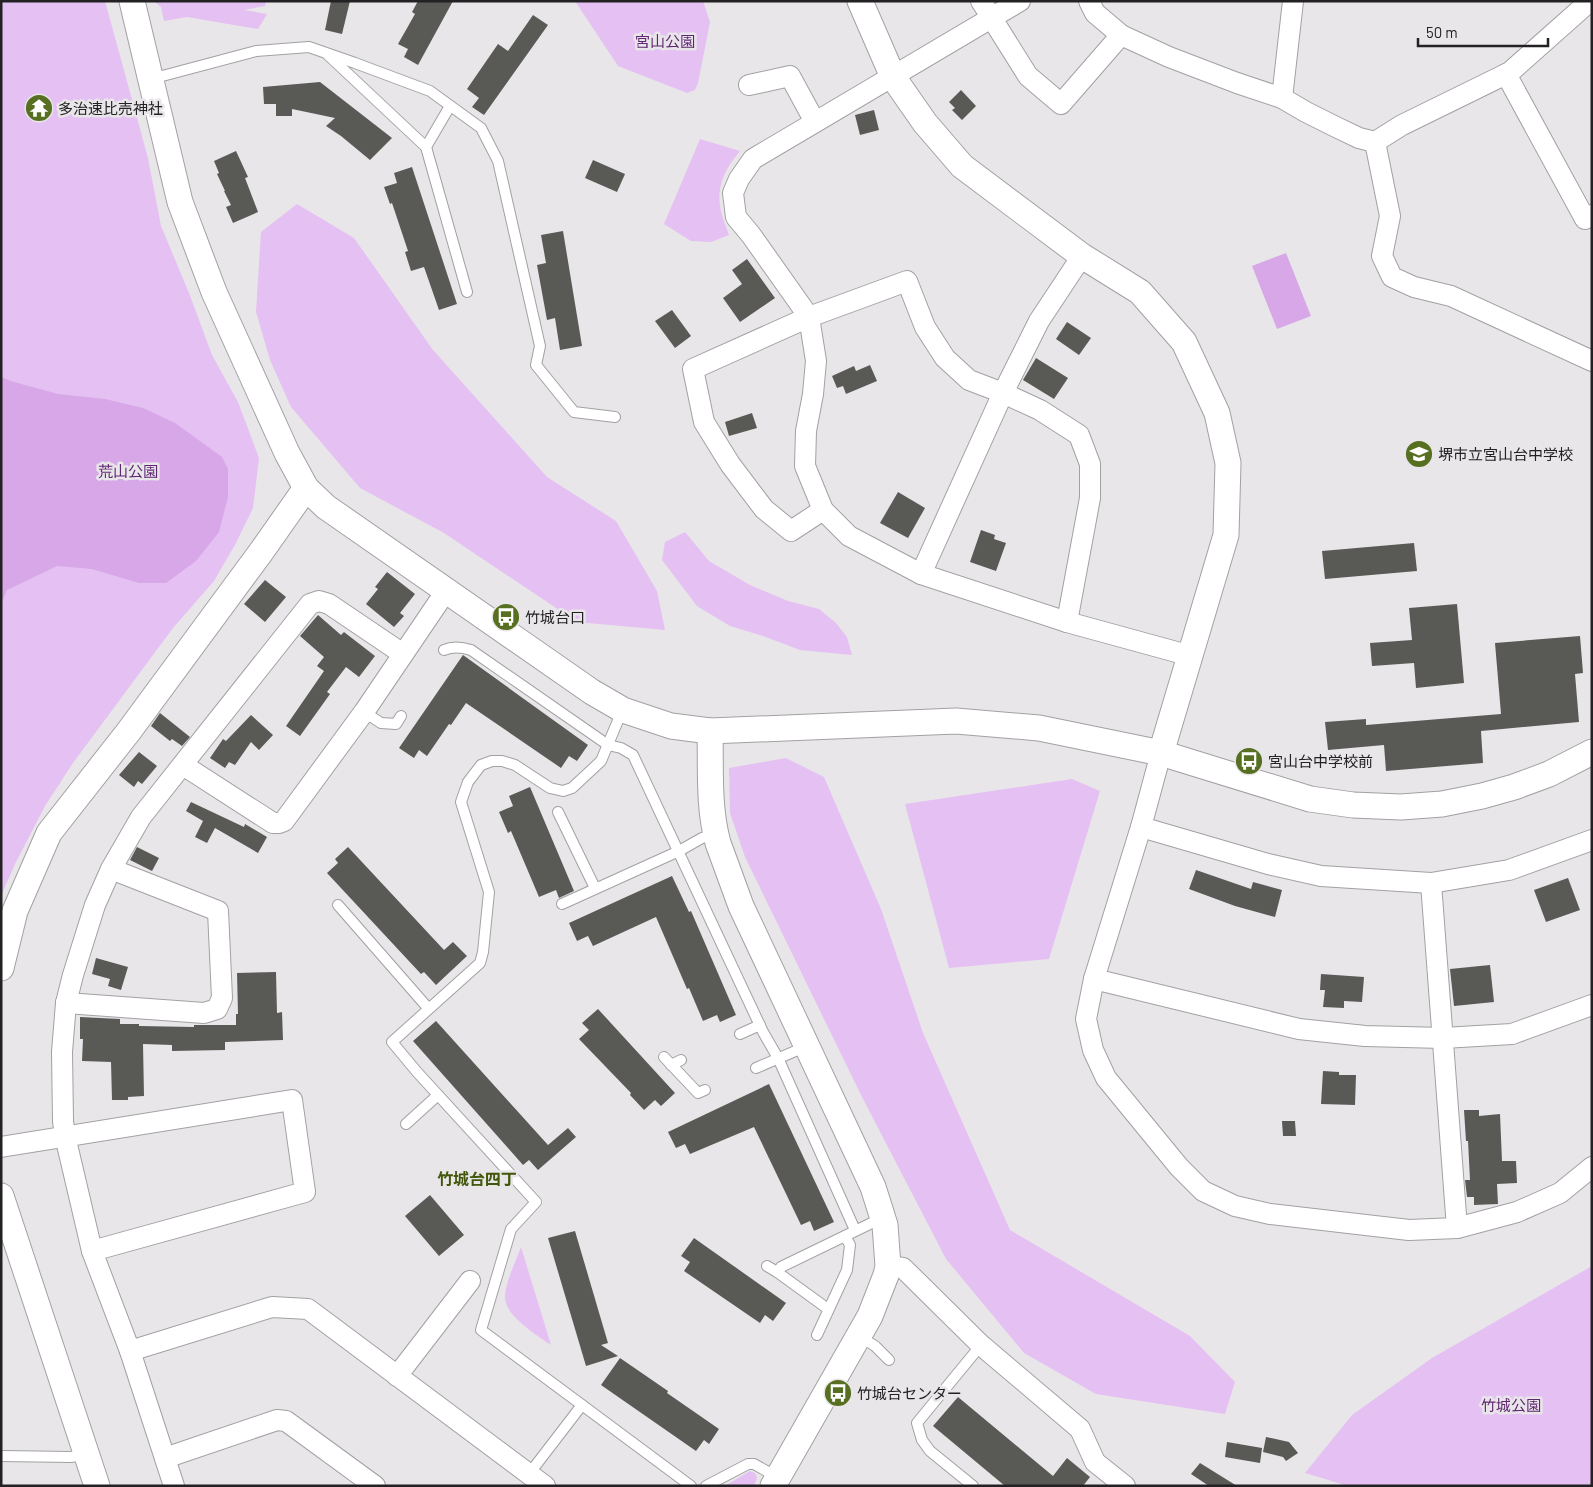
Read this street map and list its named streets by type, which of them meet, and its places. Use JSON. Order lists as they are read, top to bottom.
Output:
{
  "districts": ["竹城台四丁"],
  "parks": ["宮山公園", "荒山公園", "竹城公園"],
  "places": {
    "temple": ["多治速比売神社"],
    "school or university": ["堺市立宮山台中学校"],
    "bus stop": ["竹城台口", "宮山台中学校前", "竹城台センター"]
  },
  "scale_bar": "50 m"
}
